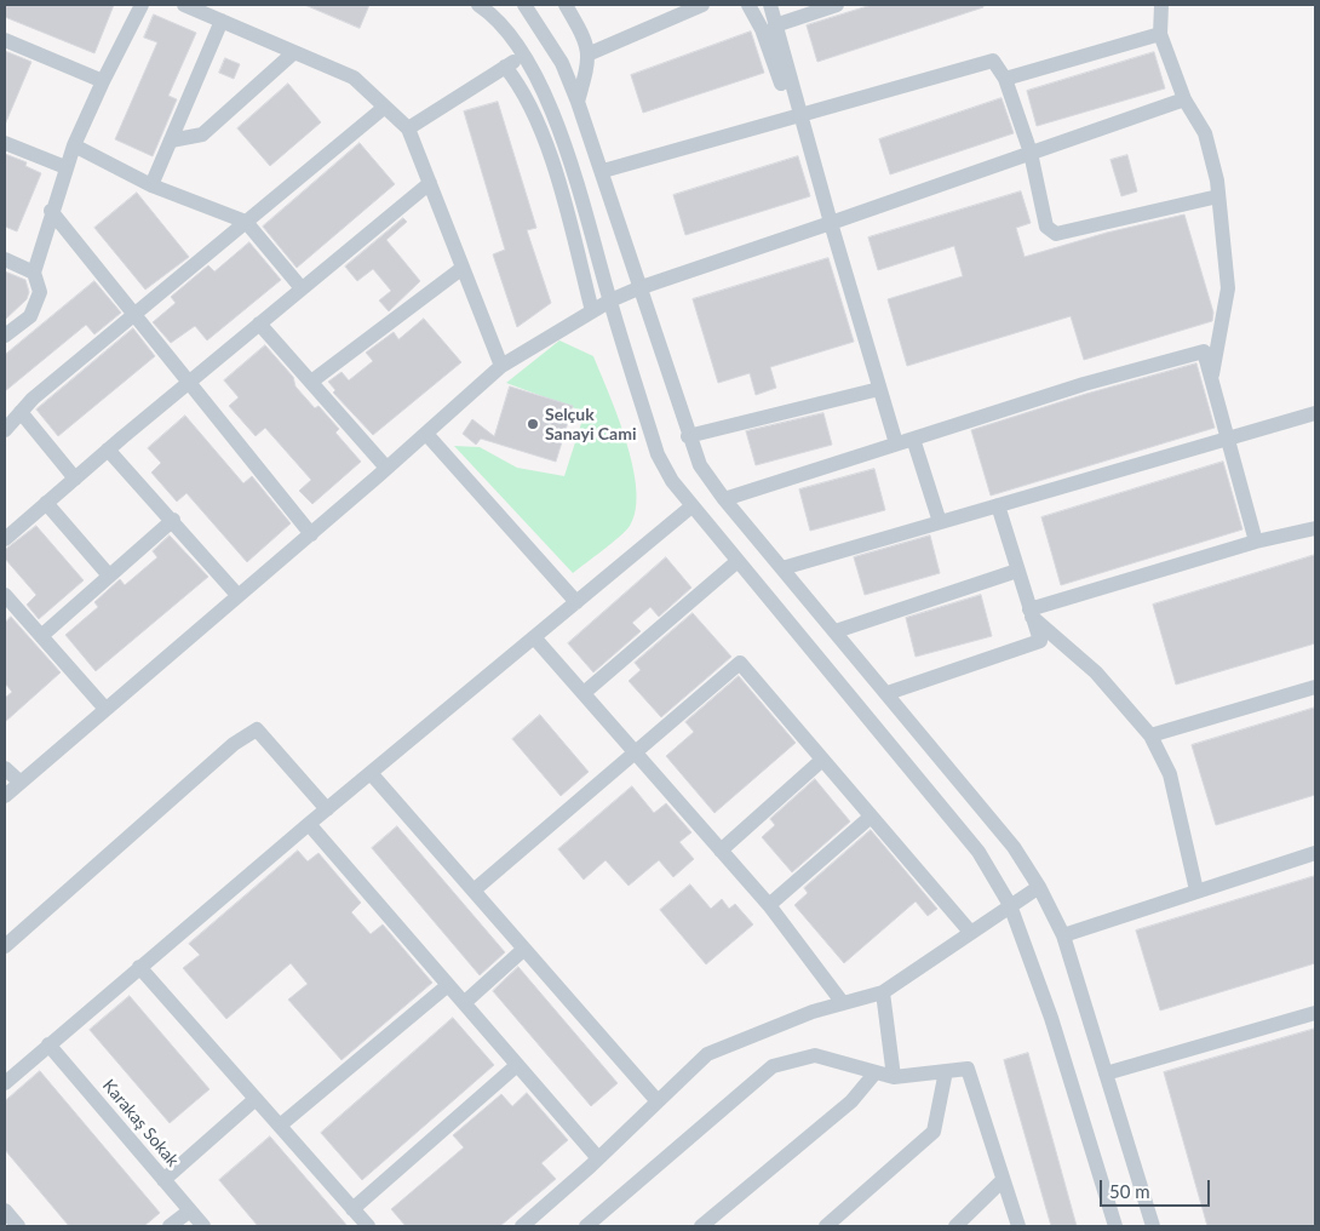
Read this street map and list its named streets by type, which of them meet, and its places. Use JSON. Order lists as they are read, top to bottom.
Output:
{
  "streets": {
    "street": ["Karakaş Sokak"]
  },
  "places": ["Selçuk Sanayi Cami"],
  "scale_bar": "50 m"
}
